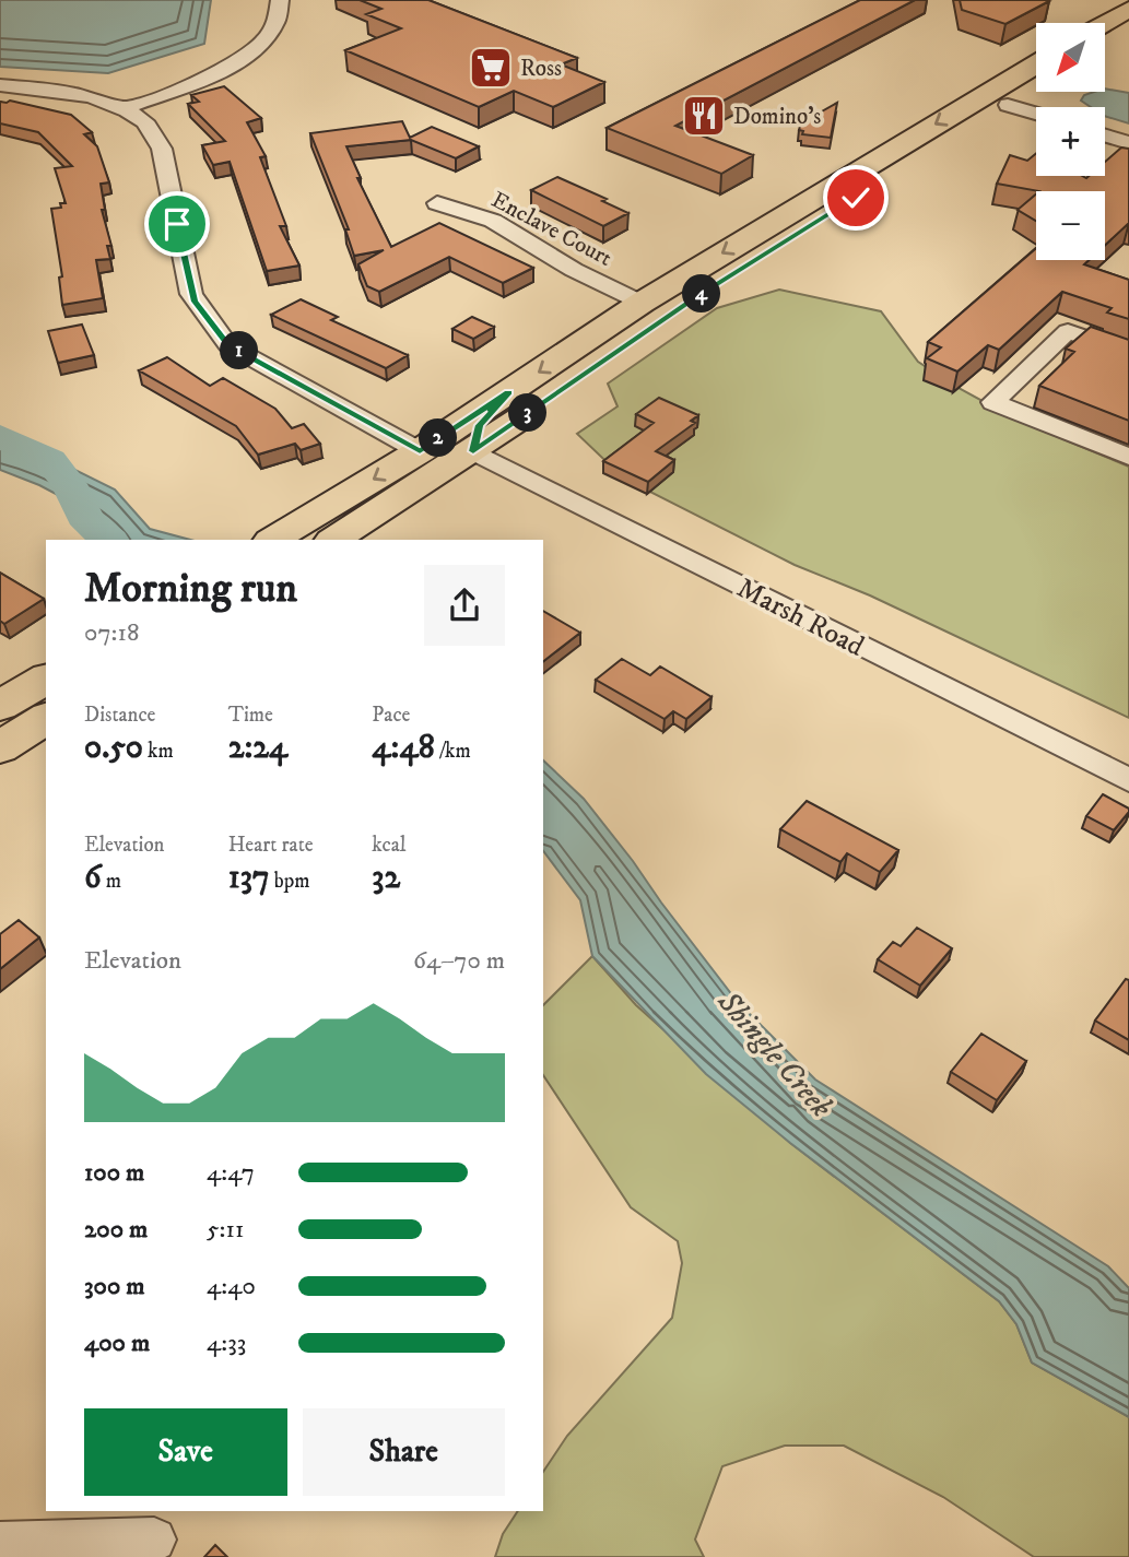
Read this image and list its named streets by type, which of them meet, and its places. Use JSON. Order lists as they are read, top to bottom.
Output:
{
  "streets": {
    "street": ["Enclave Court", "Marsh Road"]
  },
  "water": ["Shingle Creek"],
  "places": {
    "supermarket": ["Ross"],
    "restaurant": ["Domino's"]
  },
  "north": "bottom left",
  "page": {
    "map_buttons": ["+", "−"],
    "pins": [
      "4",
      "1",
      "3",
      "2"
    ],
    "heading": ["Morning run", "07:18"],
    "stats": [
      ["Distance", "0.50 km"],
      ["Time", "2:24"],
      ["Pace", "4:48 /km"],
      ["Elevation", "6 m"],
      ["Heart rate", "137 bpm"],
      ["kcal", "32"]
    ],
    "chart": ["Elevation", "64–70 m"],
    "list": [
      {
        "name": "100 m",
        "note": "4:47"
      },
      {
        "name": "200 m",
        "note": "5:11"
      },
      {
        "name": "300 m",
        "note": "4:40"
      },
      {
        "name": "400 m",
        "note": "4:33"
      }
    ],
    "buttons": ["Save", "Share"]
  }
}
